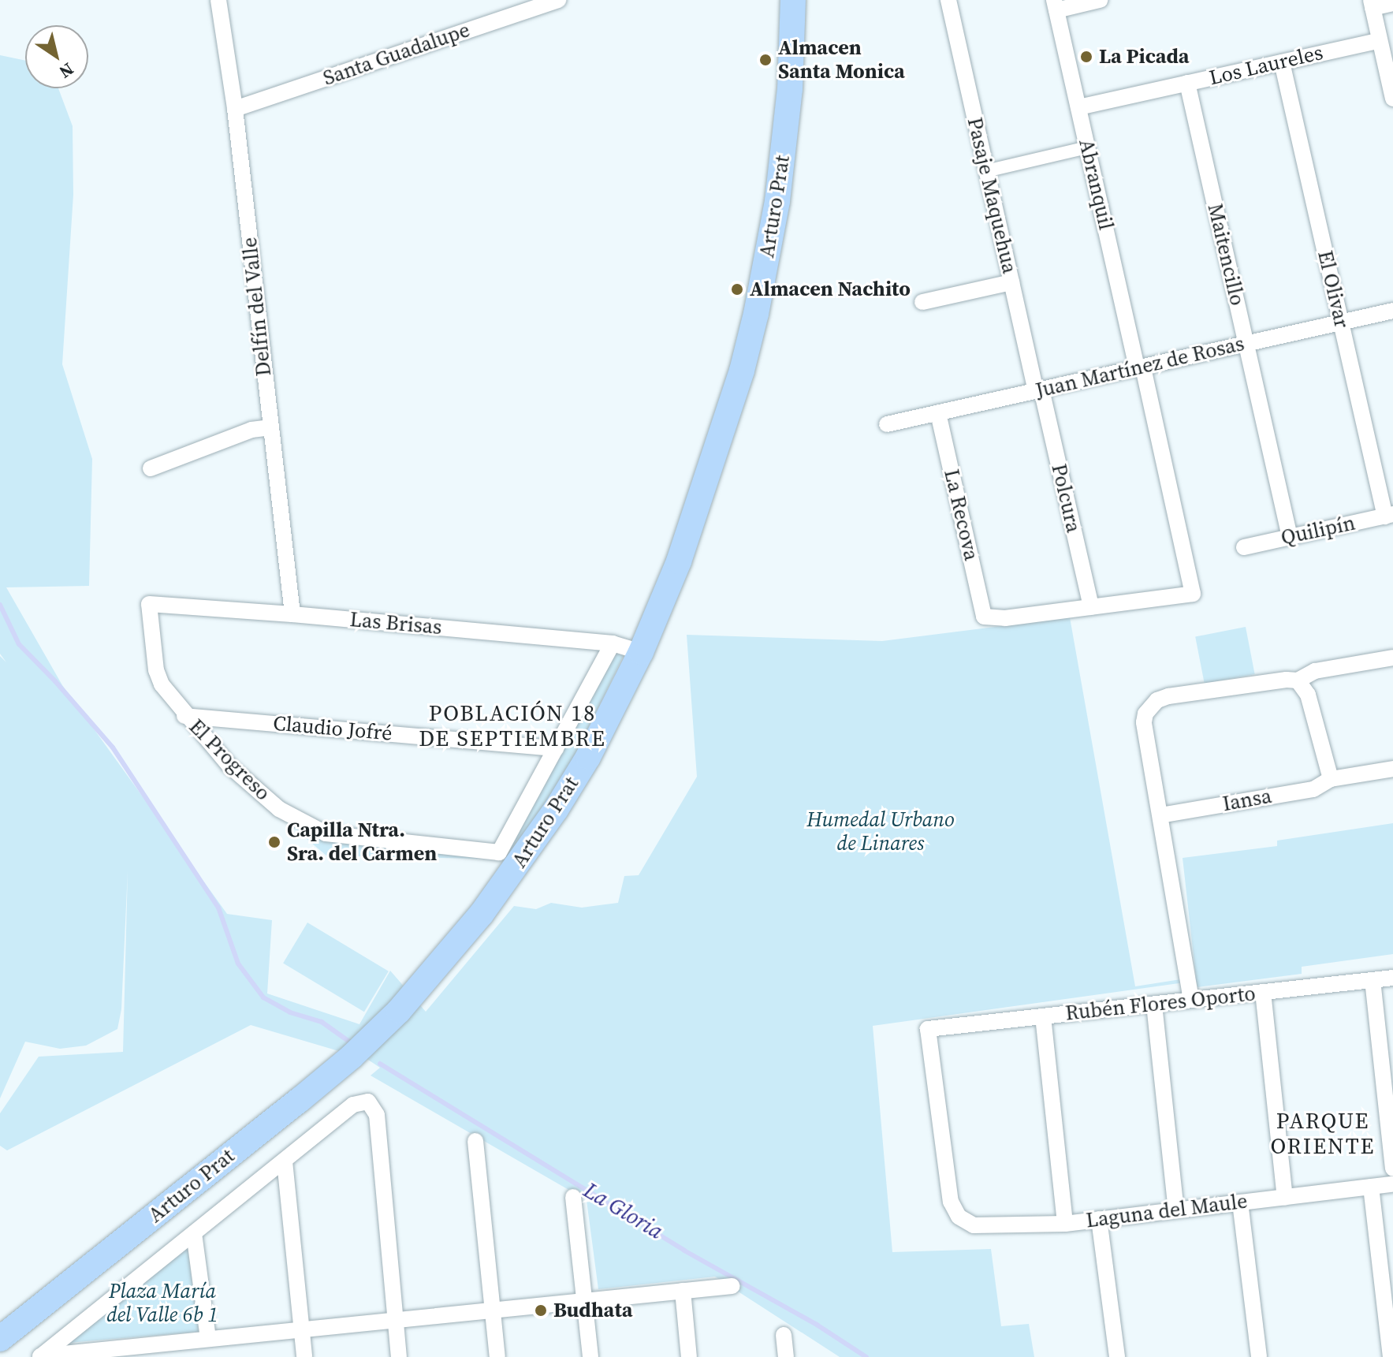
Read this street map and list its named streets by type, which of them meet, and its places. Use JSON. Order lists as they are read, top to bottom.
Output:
{
  "streets": {
    "main road": ["Arturo Prat"],
    "street": [
      "Santa Guadalupe",
      "Los Laureles",
      "Abranquil",
      "Pasaje Maquehua",
      "Maitencillo",
      "El Olivar",
      "Delfín del Valle",
      "Juan Martínez de Rosas",
      "Polcura",
      "La Recova",
      "Quilipín",
      "Las Brisas",
      "Claudio Jofré",
      "El Progreso",
      "Iansa",
      "Rubén Flores Oporto",
      "Laguna del Maule"
    ]
  },
  "crossings": [
    ["Santa Guadalupe", "Delfín del Valle"],
    ["Los Laureles", "Abranquil"],
    ["Los Laureles", "Maitencillo"],
    ["Los Laureles", "El Olivar"],
    ["Abranquil", "Juan Martínez de Rosas"],
    ["Abranquil", "Polcura"],
    ["Abranquil", "La Recova"],
    ["Pasaje Maquehua", "Juan Martínez de Rosas"],
    ["Pasaje Maquehua", "Polcura"],
    ["Arturo Prat", "Las Brisas"],
    ["Arturo Prat", "Claudio Jofré"],
    ["Arturo Prat", "El Progreso"],
    ["Maitencillo", "Juan Martínez de Rosas"],
    ["Maitencillo", "Quilipín"],
    ["El Olivar", "Juan Martínez de Rosas"],
    ["El Olivar", "Quilipín"],
    ["Delfín del Valle", "Las Brisas"],
    ["Juan Martínez de Rosas", "Polcura"],
    ["Juan Martínez de Rosas", "La Recova"],
    ["Polcura", "La Recova"],
    ["Las Brisas", "El Progreso"],
    ["Claudio Jofré", "El Progreso"],
    ["Rubén Flores Oporto", "Laguna del Maule"]
  ],
  "districts": ["POBLACIÓN 18 DE SEPTIEMBRE", "PARQUE ORIENTE"],
  "water": ["La Gloria"],
  "parks": ["Humedal Urbano de Linares", "Plaza María del Valle 6b 1"],
  "places": [
    "La Picada",
    "Almacen Santa Monica",
    "Almacen Nachito",
    "Capilla Ntra. Sra. del Carmen",
    "Budhata"
  ],
  "north": "bottom right"
}
